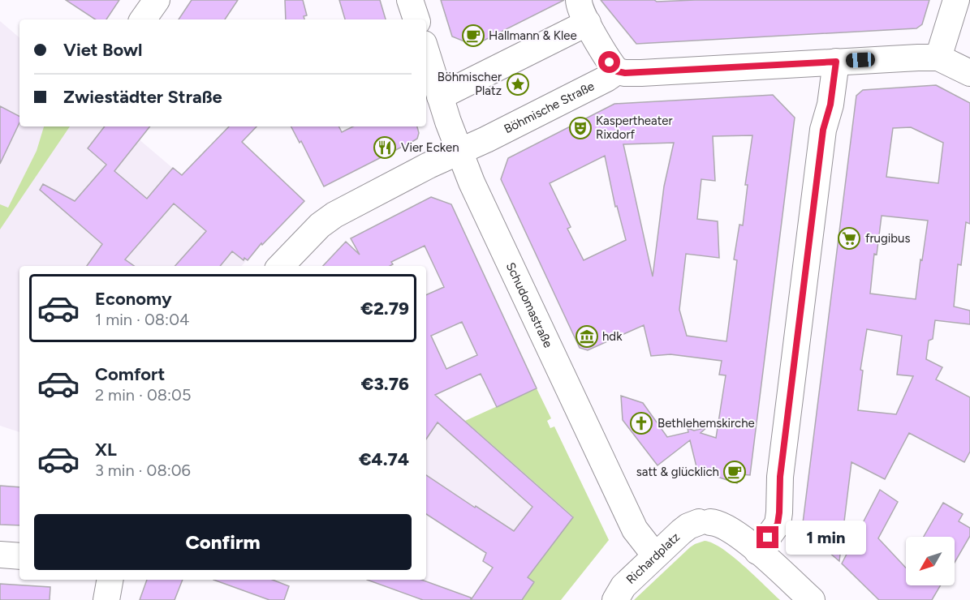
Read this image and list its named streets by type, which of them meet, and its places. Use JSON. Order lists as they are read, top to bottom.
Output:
{
  "streets": {
    "street": ["Böhmische Straße", "Schudomastraße", "Richardplatz"]
  },
  "crossings": [
    ["Böhmische Straße", "Schudomastraße"],
    ["Schudomastraße", "Richardplatz"]
  ],
  "places": {
    "cafe": ["Hallmann & Klee", "satt & glücklich"],
    "place": ["Böhmischer Platz"],
    "theatre": ["Kaspertheater Rixdorf"],
    "restaurant": ["Vier Ecken"],
    "supermarket": ["frugibus"],
    "museum": ["hdk"],
    "church": ["Bethlehemskirche"]
  },
  "north": "bottom left",
  "page": {
    "banner": ["Viet Bowl", "Zwiestädter Straße"],
    "list": [
      {
        "name": "Economy",
        "note": "1 min · 08:04",
        "value": "€2.79"
      },
      {
        "name": "Comfort",
        "note": "2 min · 08:05",
        "value": "€3.76"
      },
      {
        "name": "XL",
        "note": "3 min · 08:06",
        "value": "€4.74"
      }
    ],
    "buttons": "Confirm",
    "bubble": "1 min"
  }
}
